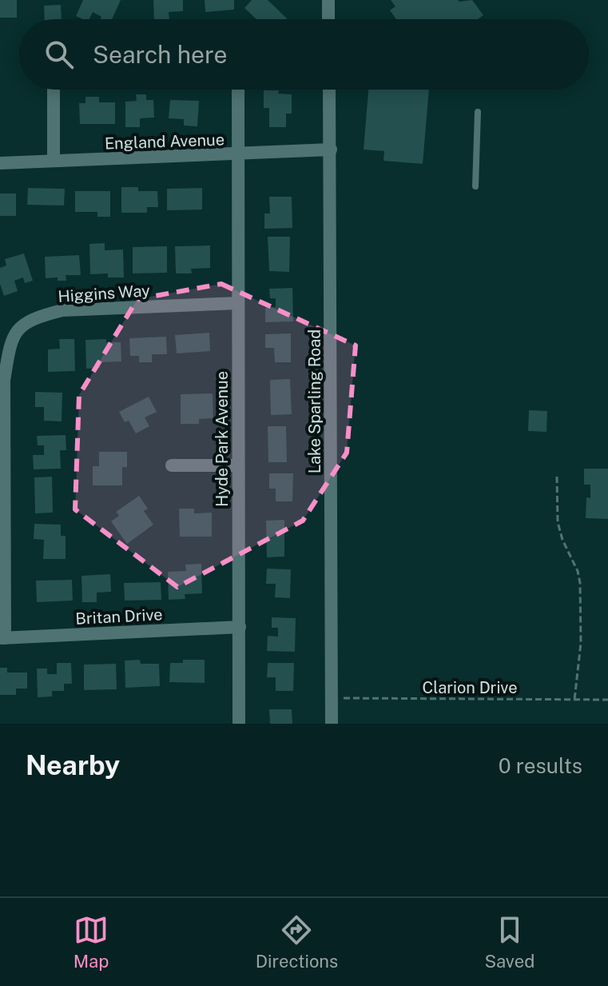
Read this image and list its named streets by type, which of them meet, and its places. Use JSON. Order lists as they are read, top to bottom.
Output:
{
  "streets": {
    "street": [
      "England Avenue",
      "Higgins Way",
      "Lake Sparling Road",
      "Hyde Park Avenue",
      "Britan Drive"
    ],
    "path": ["Clarion Drive"]
  },
  "crossings": [
    ["England Avenue", "Lake Sparling Road"],
    ["England Avenue", "Hyde Park Avenue"],
    ["Higgins Way", "Hyde Park Avenue"],
    ["Higgins Way", "Britan Drive"],
    ["Lake Sparling Road", "Clarion Drive"],
    ["Hyde Park Avenue", "Britan Drive"]
  ],
  "page": {
    "search": "Search here",
    "heading": ["Nearby", "0 results"],
    "nav": ["Map", "Directions", "Saved"]
  }
}
